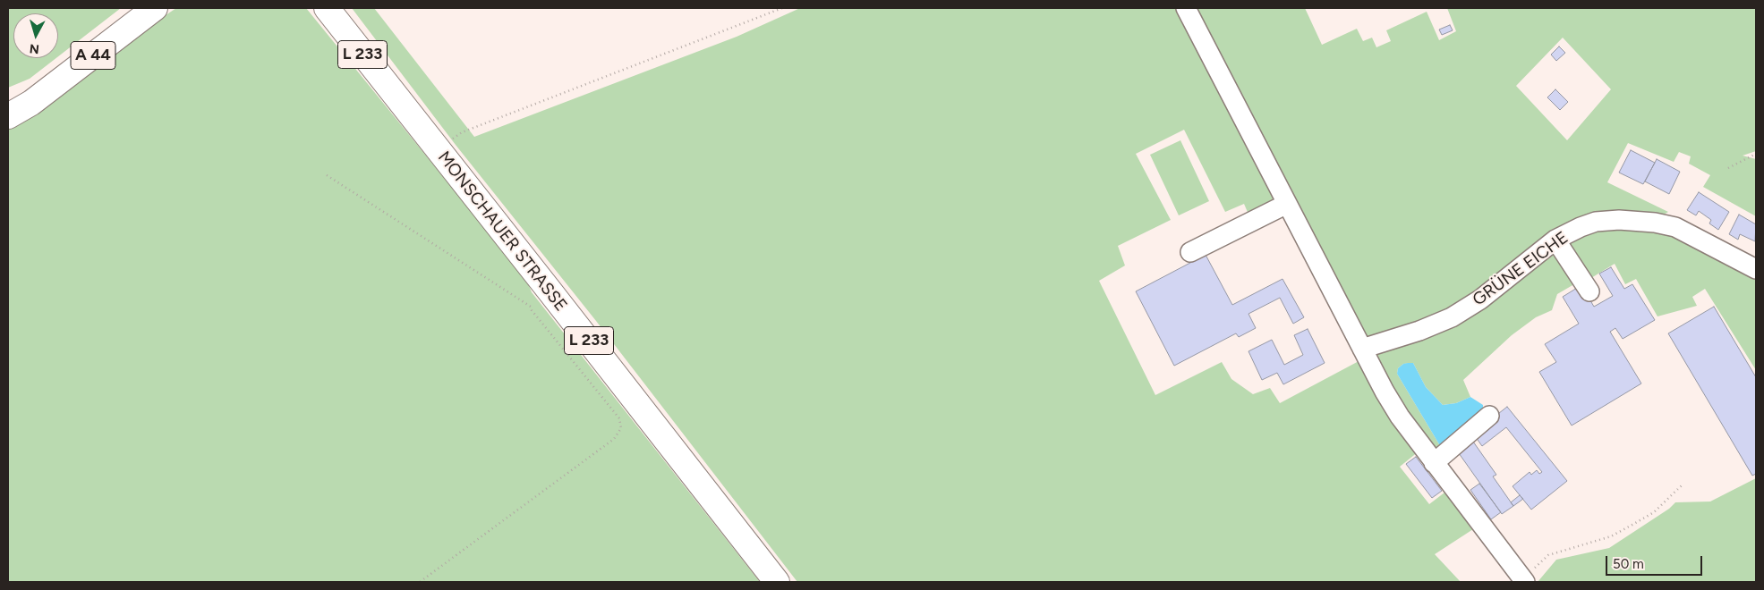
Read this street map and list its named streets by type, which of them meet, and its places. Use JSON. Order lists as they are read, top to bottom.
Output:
{
  "streets": {
    "main road": ["L 233", "A 44", "MONSCHAUER STRASSE"],
    "street": ["GRÜNE EICHE"]
  },
  "scale_bar": "50 m",
  "north": "bottom"
}
